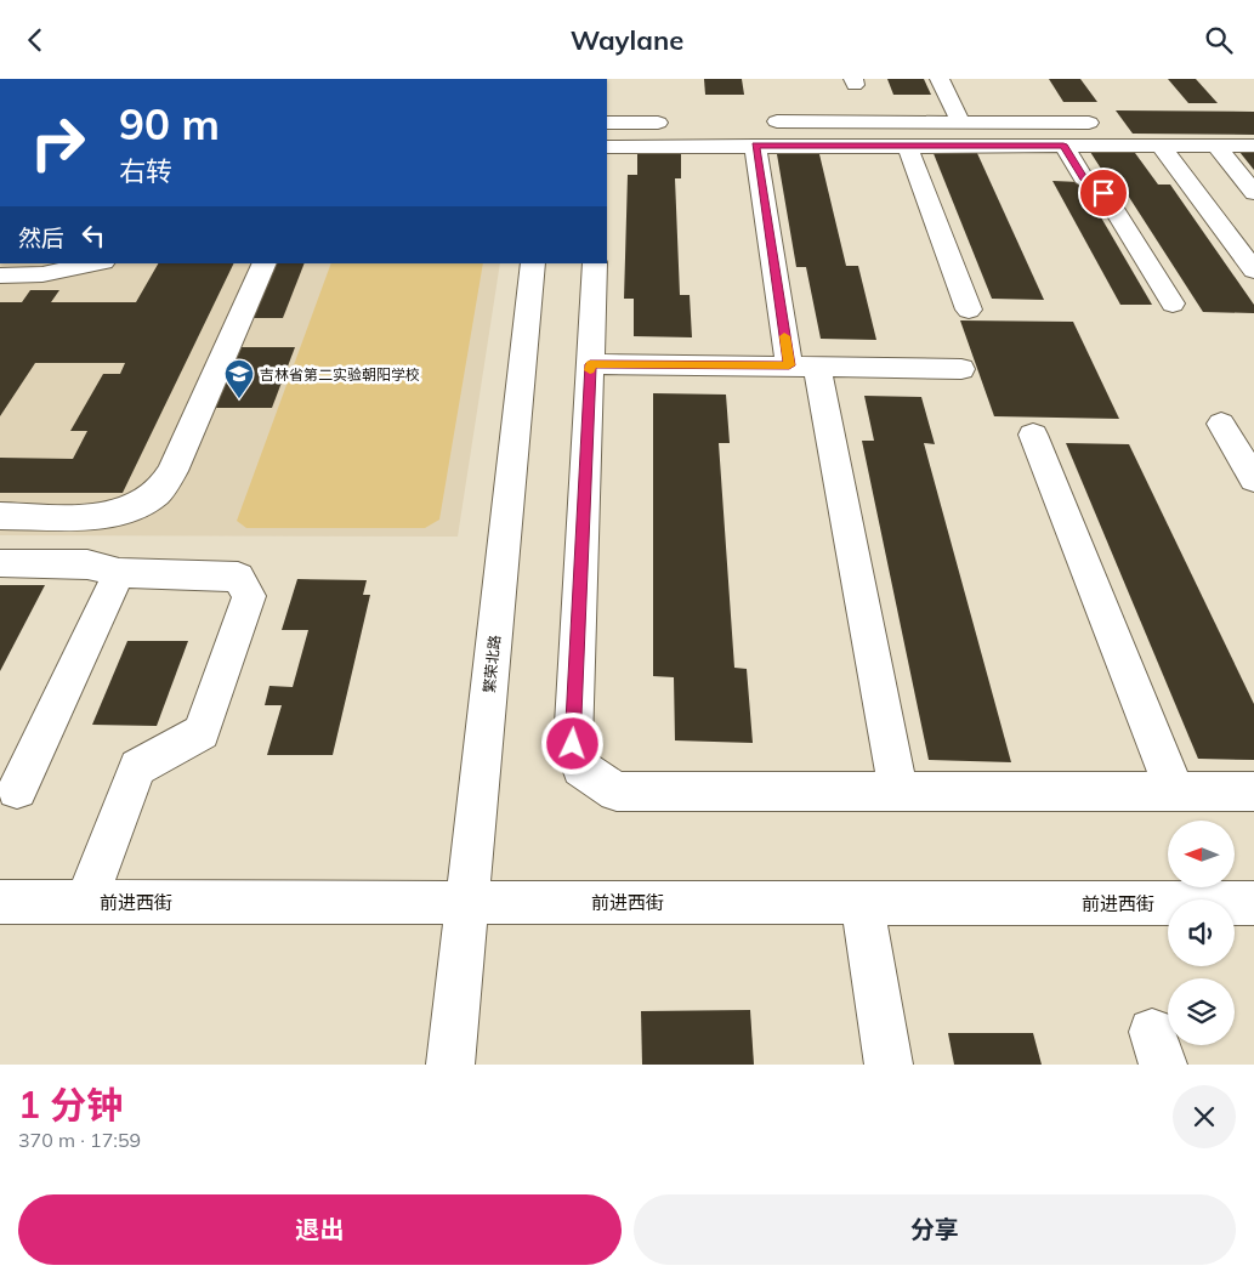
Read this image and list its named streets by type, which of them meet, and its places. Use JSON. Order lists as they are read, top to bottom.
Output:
{
  "streets": {
    "street": ["繁荣北路", "前进西街"]
  },
  "crossings": [
    ["繁荣北路", "前进西街"]
  ],
  "places": {
    "school or university": ["吉林省第二实验朝阳学校"]
  },
  "north": "left",
  "page": {
    "header": "Waylane",
    "turn": ["90 m", "右转"],
    "then": "然后",
    "heading": ["1 分钟", "370 m · 17:59"],
    "buttons": ["退出", "分享"]
  }
}
